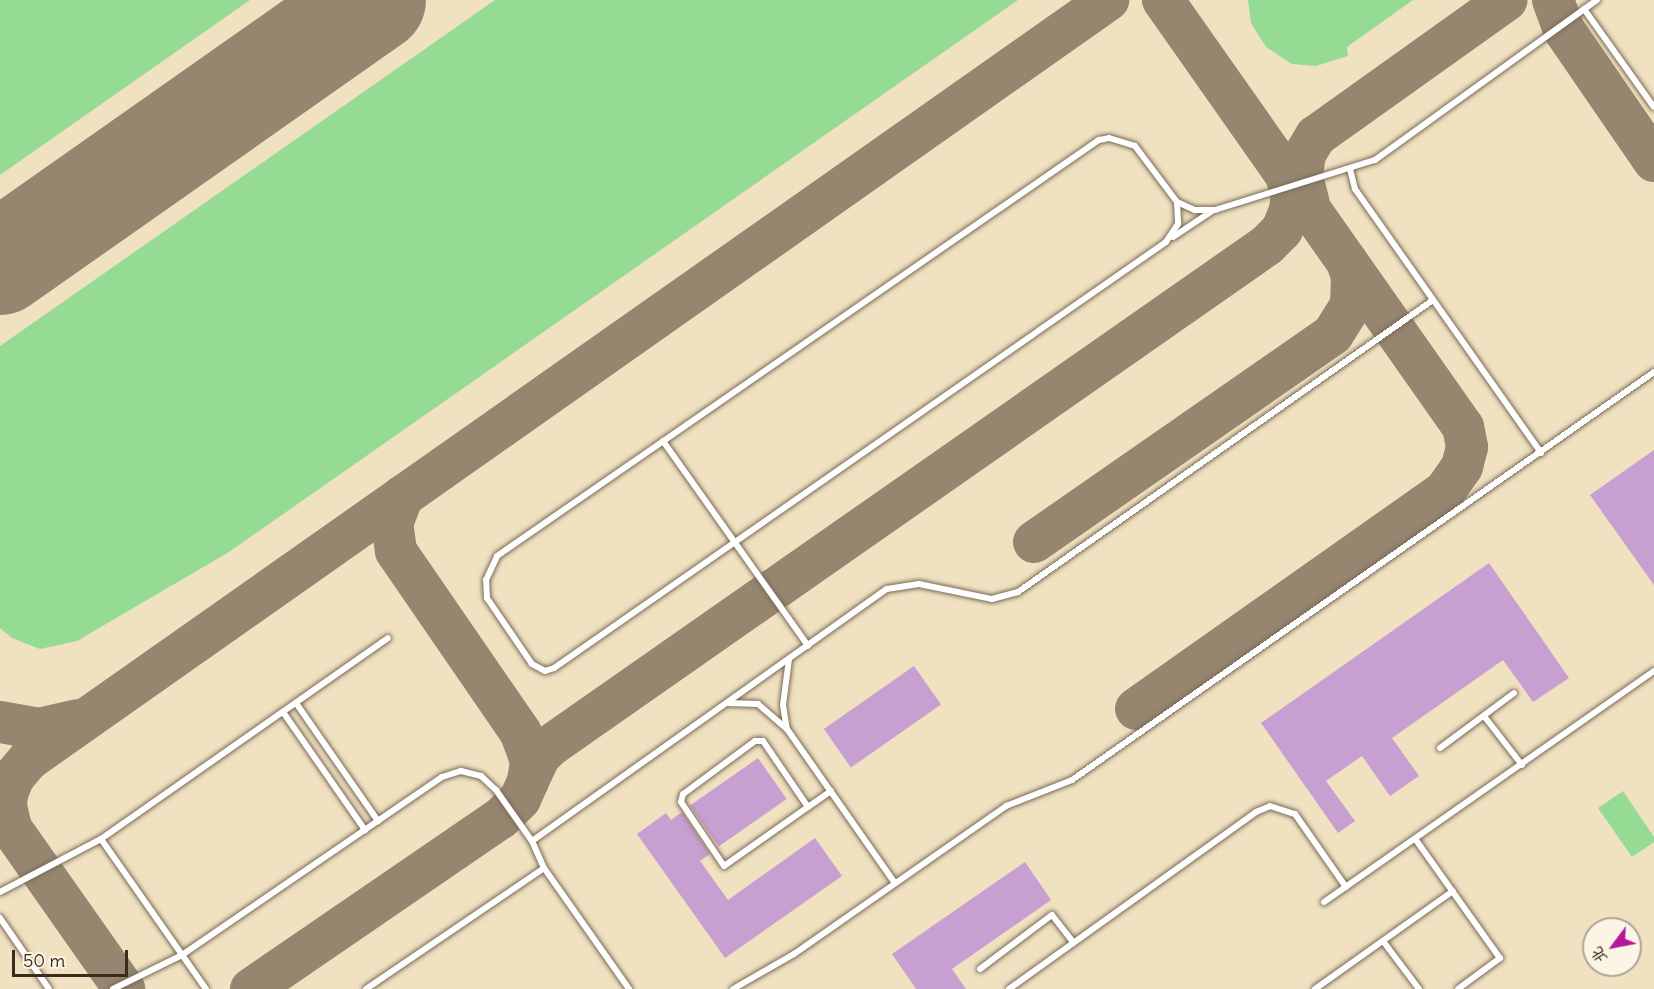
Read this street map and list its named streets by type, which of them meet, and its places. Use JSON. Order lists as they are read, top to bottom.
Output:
{
  "scale_bar": "50 m",
  "north": "bottom left"
}
